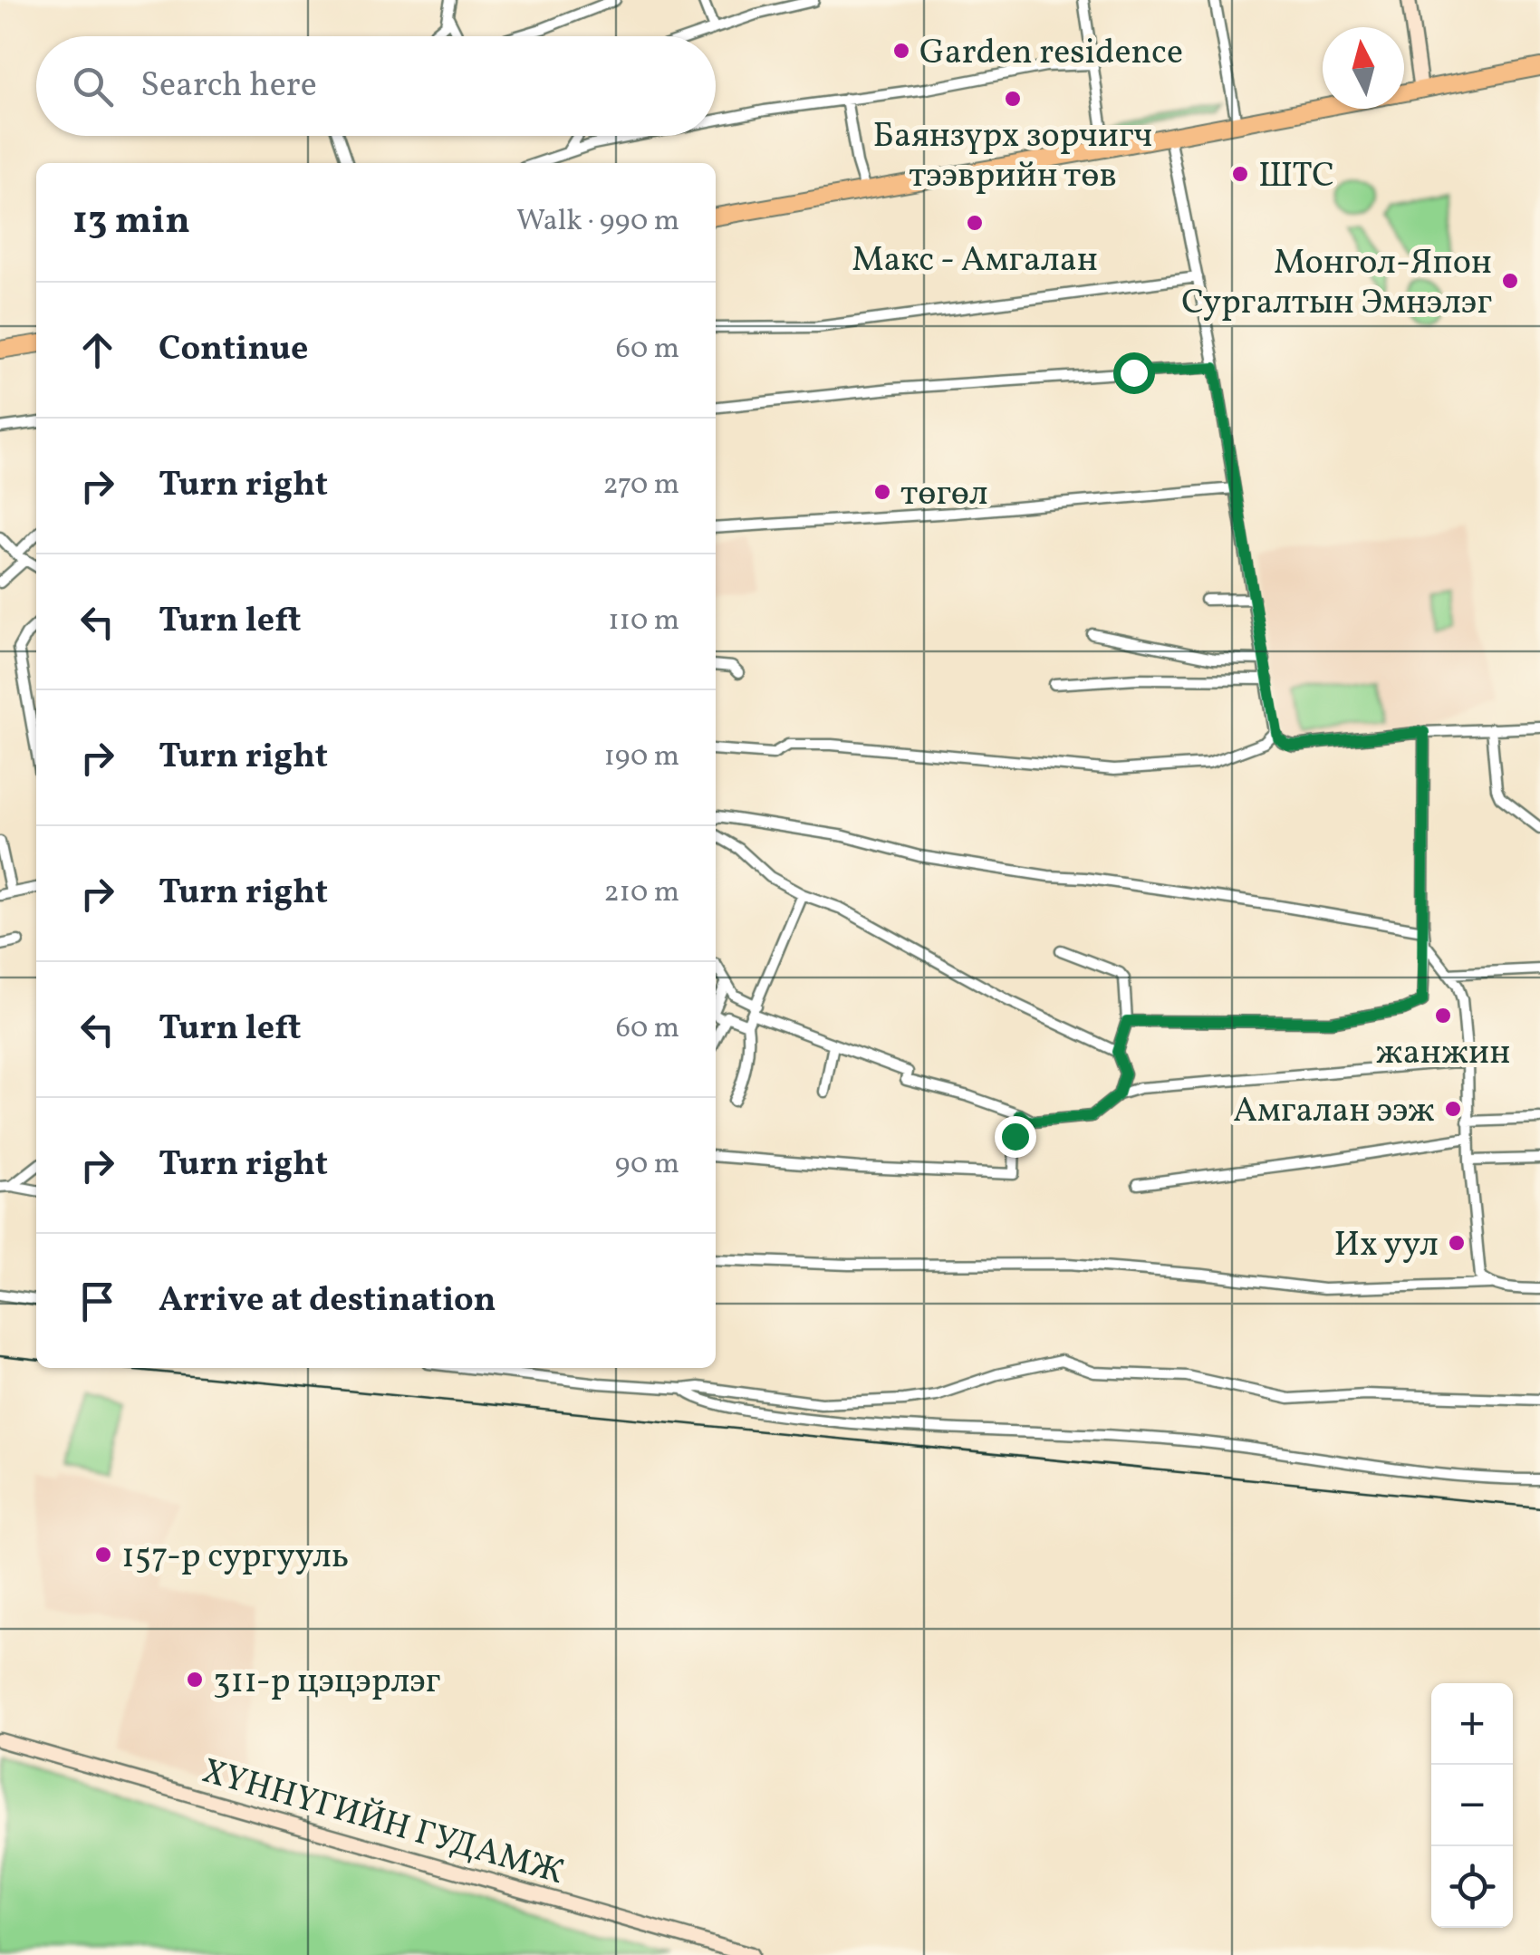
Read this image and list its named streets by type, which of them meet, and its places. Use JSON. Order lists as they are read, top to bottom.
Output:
{
  "streets": {
    "main road": ["ХҮННҮГИЙН ГУДАМЖ"]
  },
  "places": [
    "Garden residence",
    "Баянзүрх зорчигч тээврийн төв",
    "ШТС",
    "Макс - Амгалан",
    "Монгол-Япон Сургалтын Эмнэлэг",
    "төгөл",
    "жанжин",
    "Амгалан ээж",
    "Их уул",
    "157-р сургууль",
    "311-р цэцэрлэг"
  ],
  "north": "top",
  "page": {
    "search": "Search here",
    "heading": ["13 min", "Walk · 990 m"],
    "list": [
      ["Continue", "60 m"],
      ["Turn right", "270 m"],
      ["Turn left", "110 m"],
      ["Turn right", "190 m"],
      ["Turn right", "210 m"],
      ["Turn left", "60 m"],
      ["Turn right", "90 m"],
      "Arrive at destination"
    ],
    "map_buttons": ["+", "−"]
  }
}
